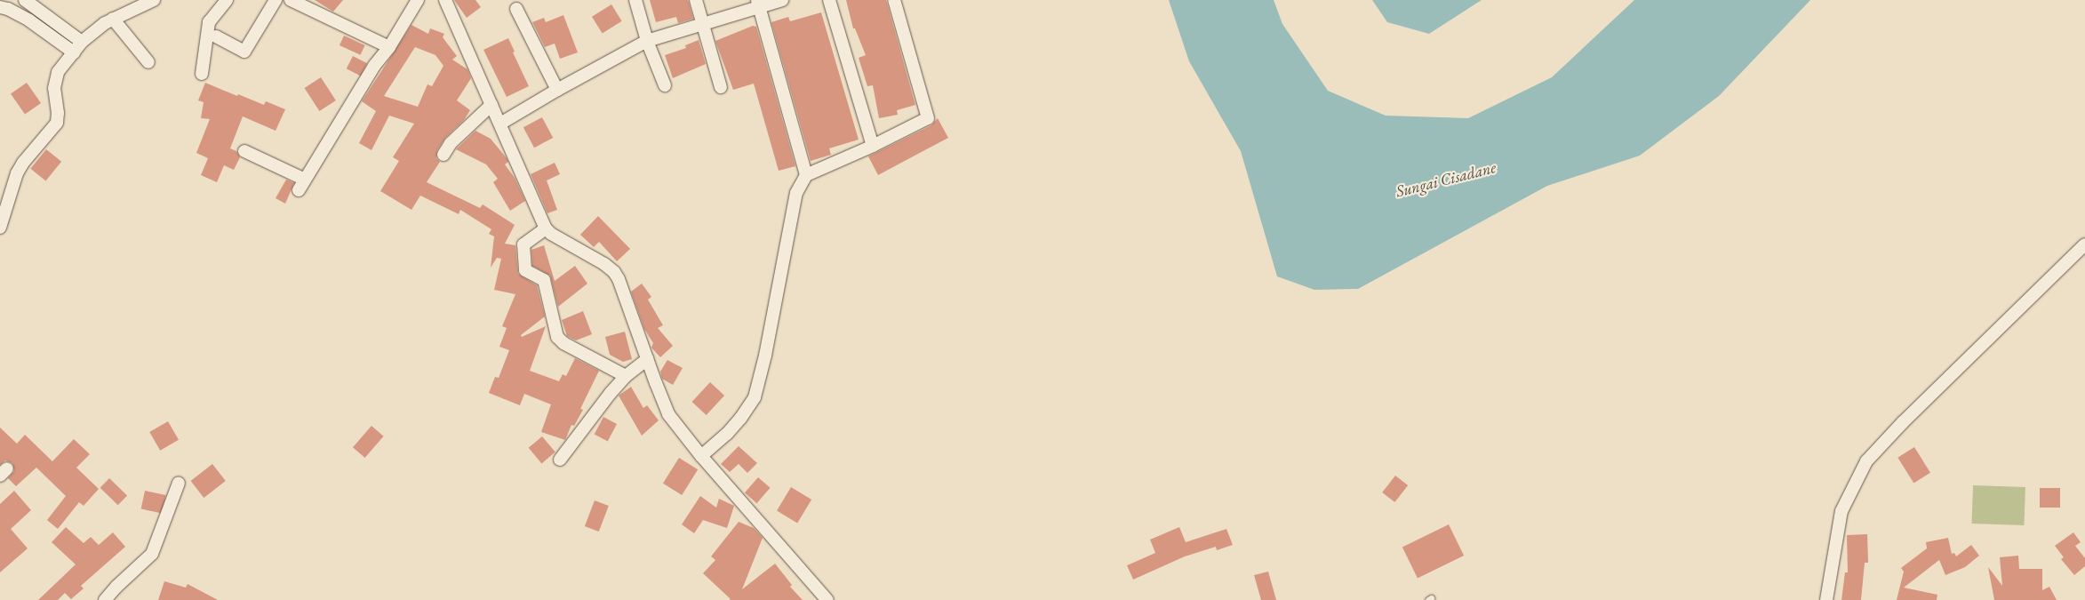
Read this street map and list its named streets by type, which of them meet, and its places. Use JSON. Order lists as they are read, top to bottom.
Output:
{
  "water": ["Sungai Cisadane"]
}
